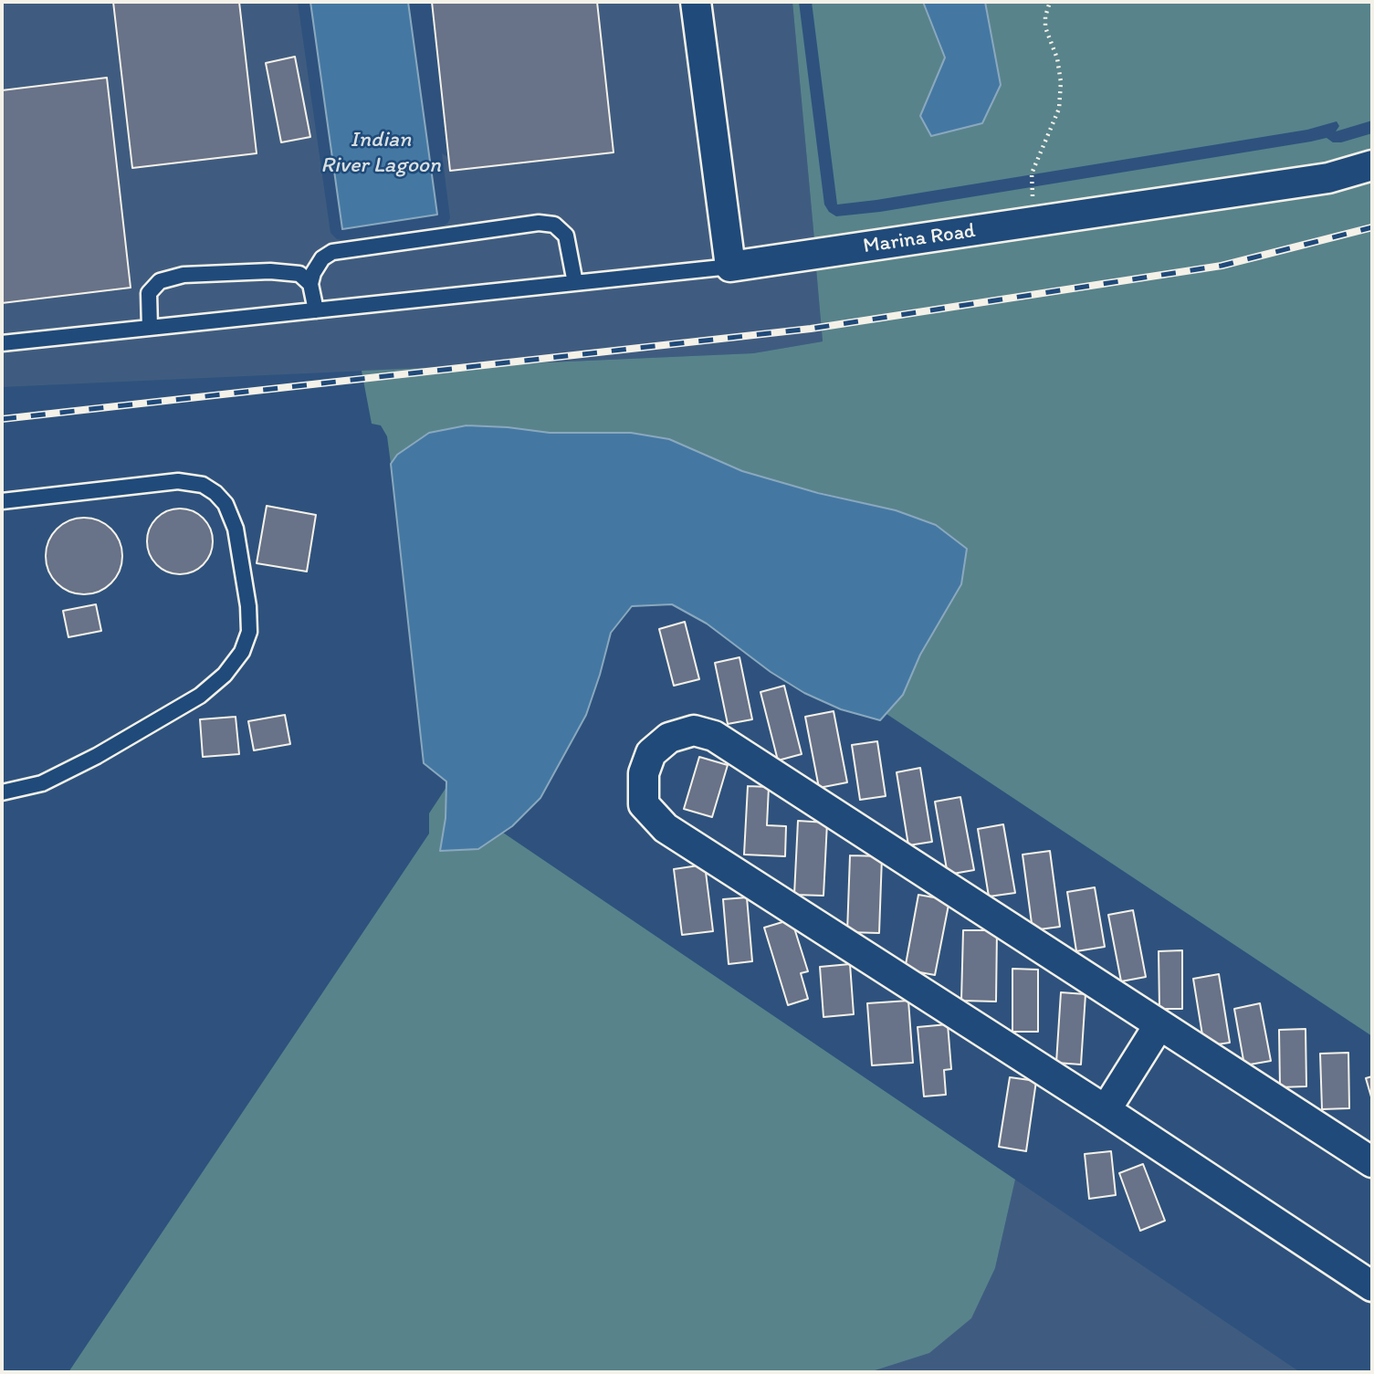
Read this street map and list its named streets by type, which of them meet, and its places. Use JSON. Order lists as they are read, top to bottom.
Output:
{
  "streets": {
    "street": ["Marina Road"]
  },
  "water": ["Indian River Lagoon"]
}
